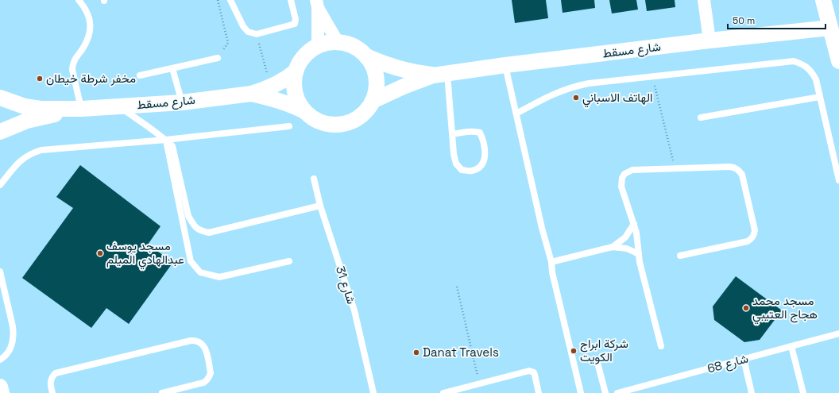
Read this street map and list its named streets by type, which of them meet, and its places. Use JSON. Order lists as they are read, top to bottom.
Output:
{
  "streets": {
    "street": ["شارع مسقط"],
    "lane": ["شارع 31", "شارع 68"]
  },
  "places": [
    "مخفر شرطة خيطان",
    "الهاتف الاسباني",
    "مسجد يوسف عبدالهادي الميلم",
    "مسجد محمد هجاج العتيبي",
    "شركة ابراج الكويت",
    "Danat Travels"
  ],
  "scale_bar": "50 m"
}
